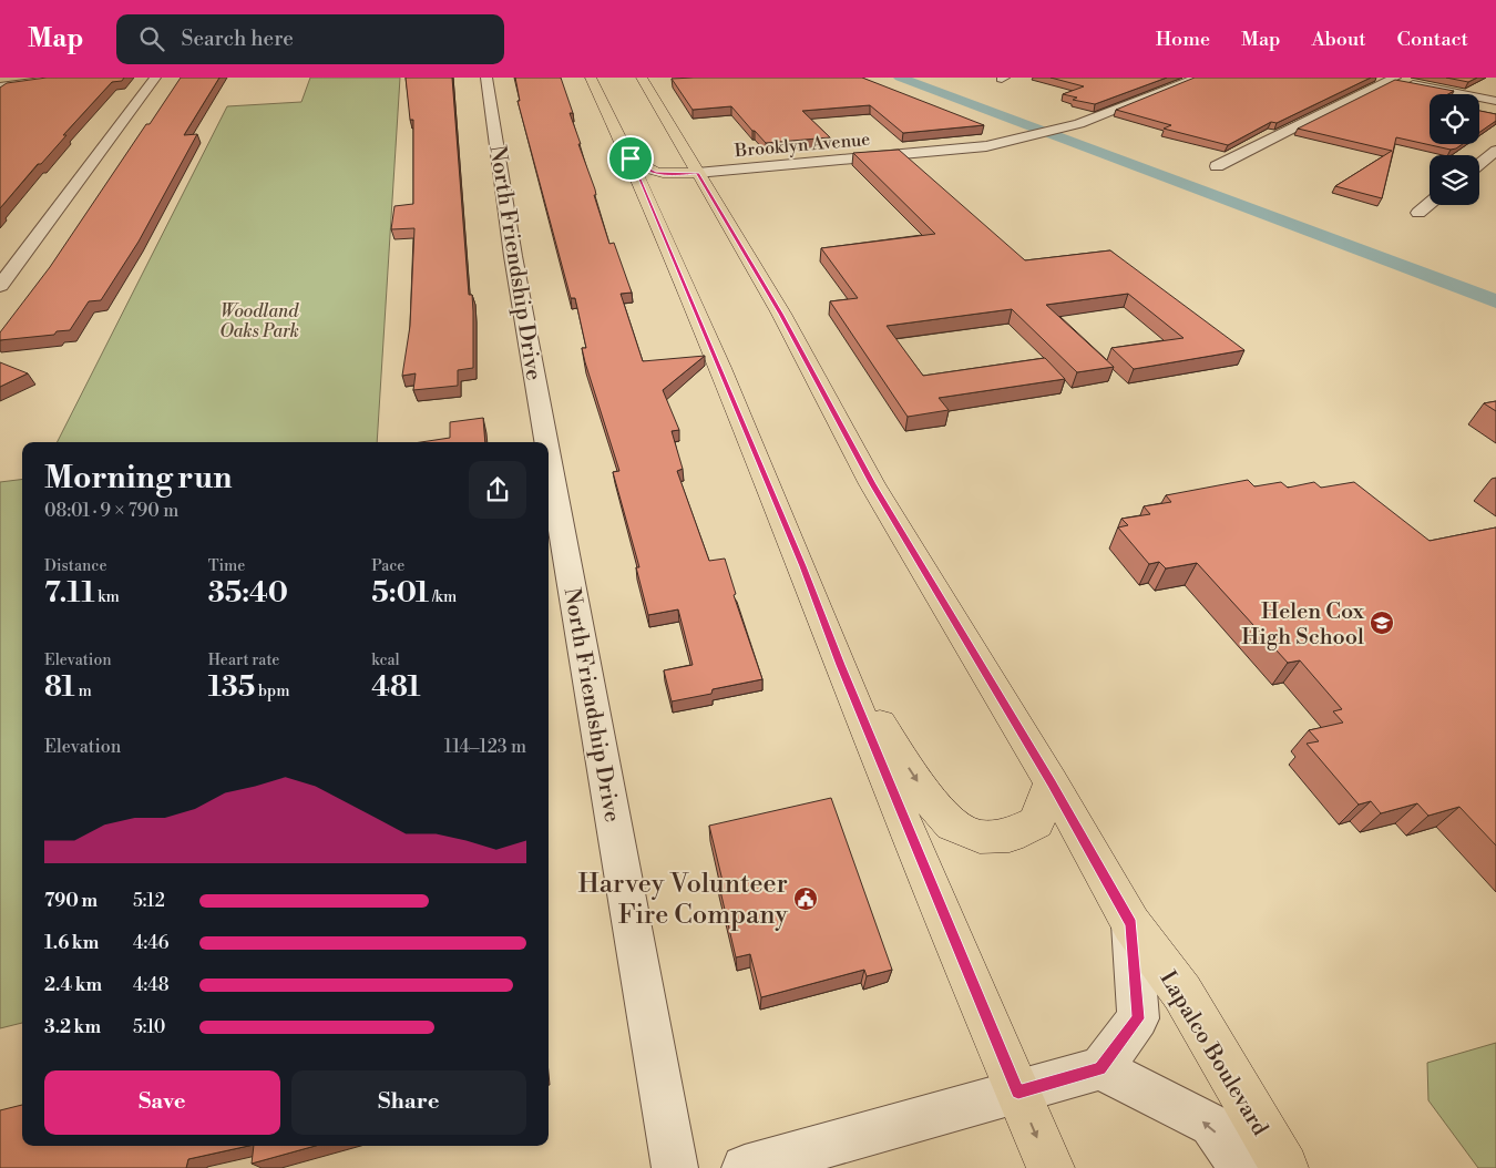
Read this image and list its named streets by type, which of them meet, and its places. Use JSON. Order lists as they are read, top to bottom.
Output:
{
  "streets": {
    "main road": ["Lapalco Boulevard"],
    "street": ["Brooklyn Avenue", "North Friendship Drive"]
  },
  "crossings": [
    ["Brooklyn Avenue", "Lapalco Boulevard"]
  ],
  "parks": ["Woodland Oaks Park"],
  "places": {
    "school or university": ["Helen Cox High School"],
    "public building": ["Harvey Volunteer Fire Company"]
  },
  "page": {
    "header": "Map",
    "search": "Search here",
    "nav": [
      "Home",
      "Map",
      "About",
      "Contact"
    ],
    "heading": ["Morning run", "08:01 · 9 × 790 m"],
    "stats": [
      ["Distance", "7.11 km"],
      ["Time", "35:40"],
      ["Pace", "5:01 /km"],
      ["Elevation", "81 m"],
      ["Heart rate", "135 bpm"],
      ["kcal", "481"]
    ],
    "chart": ["Elevation", "114–123 m"],
    "list": [
      {
        "name": "790 m",
        "note": "5:12"
      },
      {
        "name": "1.6 km",
        "note": "4:46"
      },
      {
        "name": "2.4 km",
        "note": "4:48"
      },
      {
        "name": "3.2 km",
        "note": "5:10"
      }
    ],
    "buttons": ["Save", "Share"]
  }
}
